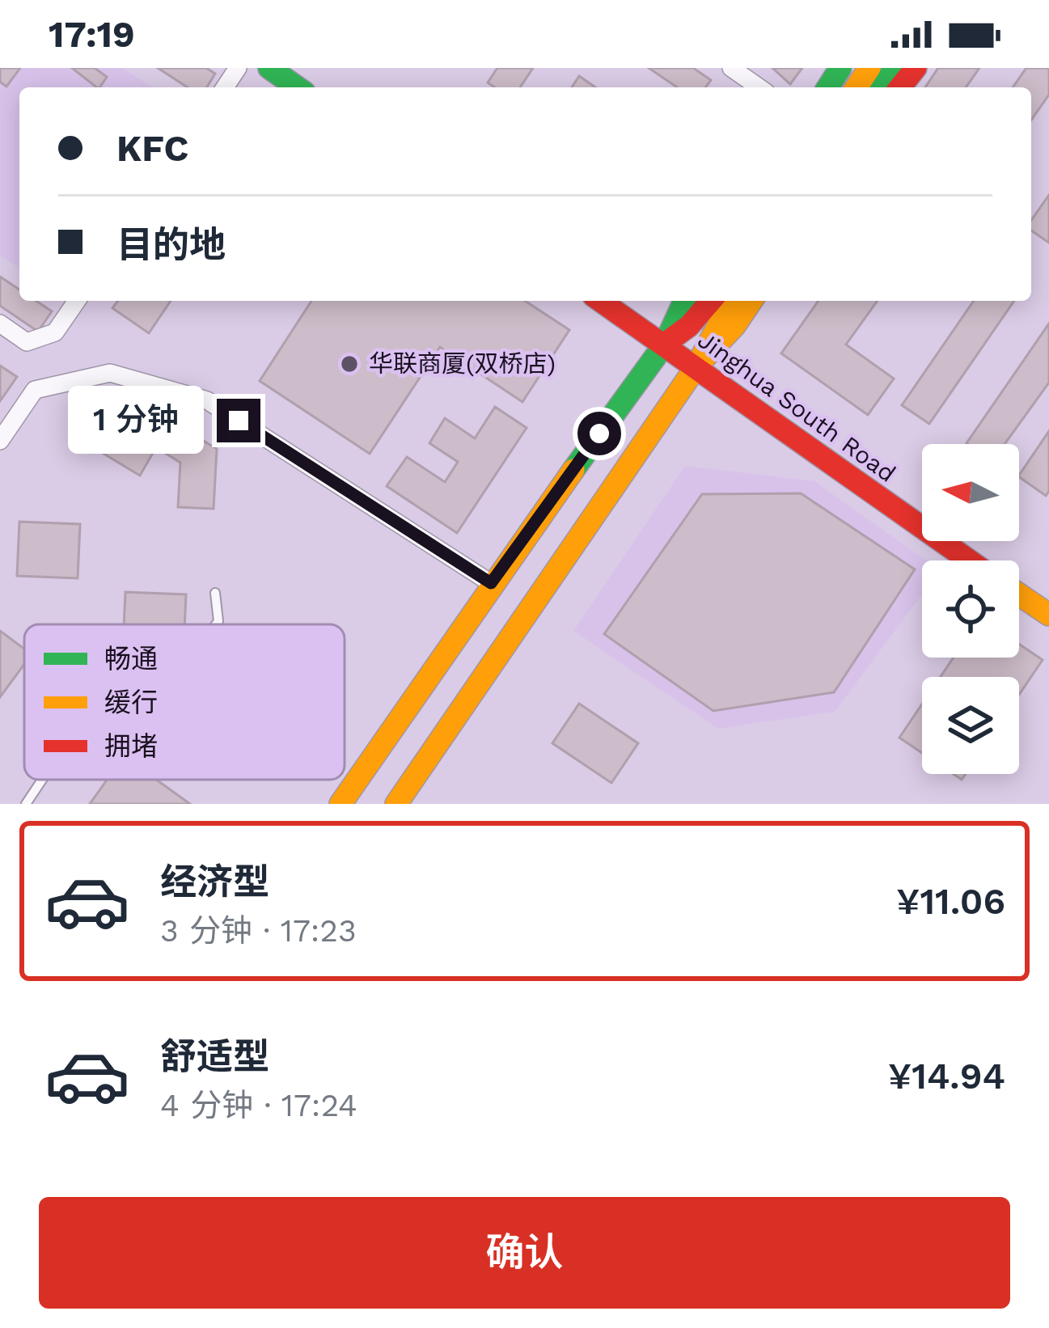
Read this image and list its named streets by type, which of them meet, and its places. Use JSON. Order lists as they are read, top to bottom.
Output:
{
  "streets": {
    "main road": ["Jinghua South Road"]
  },
  "places": ["华联商厦(双桥店)"],
  "legend": ["畅通", "缓行", "拥堵"],
  "north": "left",
  "page": {
    "status": "17:19",
    "banner": ["KFC", "目的地"],
    "bubble": "1 分钟",
    "list": [
      {
        "name": "经济型",
        "note": "3 分钟 · 17:23",
        "value": "¥11.06"
      },
      {
        "name": "舒适型",
        "note": "4 分钟 · 17:24",
        "value": "¥14.94"
      }
    ],
    "buttons": "确认"
  }
}
